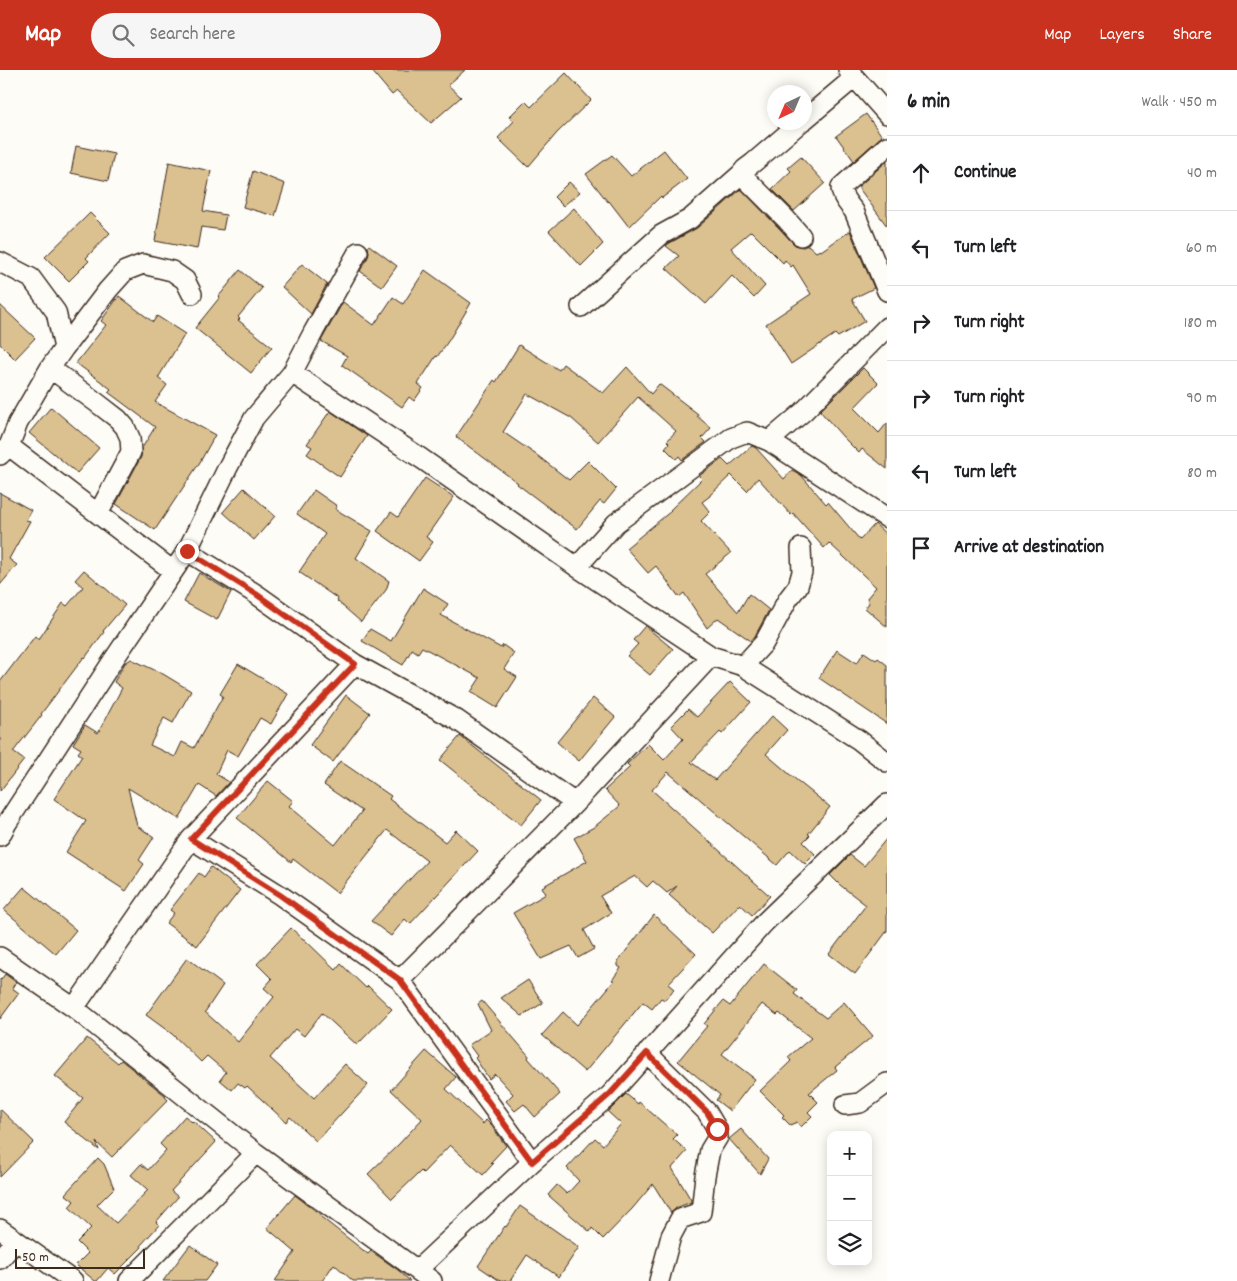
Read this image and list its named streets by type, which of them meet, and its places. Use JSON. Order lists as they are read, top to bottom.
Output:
{
  "scale_bar": "50 m",
  "north": "bottom left",
  "page": {
    "header": "Map",
    "search": "Search here",
    "nav": ["Map", "Layers", "Share"],
    "heading": ["6 min", "Walk · 450 m"],
    "list": [
      ["Continue", "40 m"],
      ["Turn left", "60 m"],
      ["Turn right", "180 m"],
      ["Turn right", "90 m"],
      ["Turn left", "80 m"],
      "Arrive at destination"
    ],
    "map_buttons": ["+", "−"],
    "scale": "50 m"
  }
}
